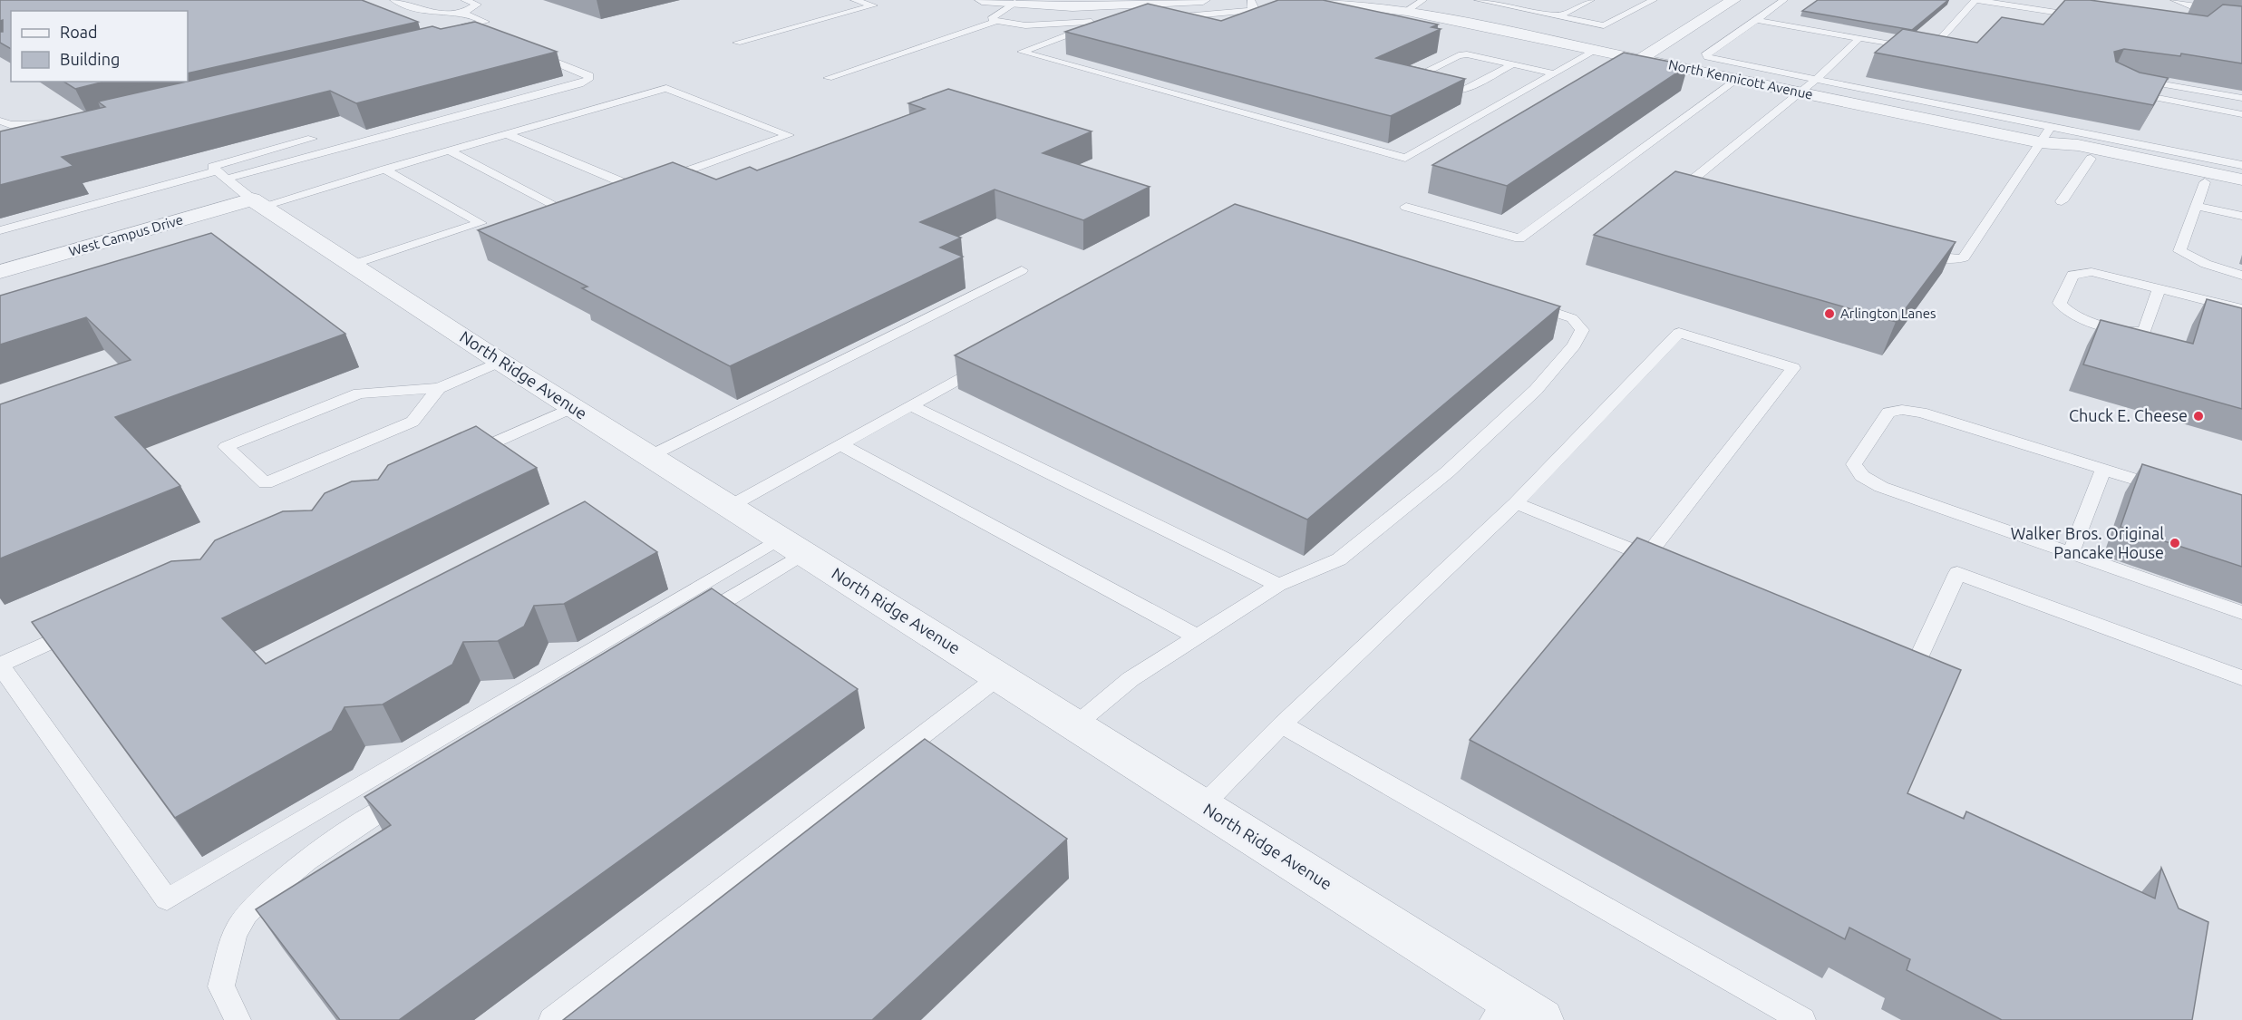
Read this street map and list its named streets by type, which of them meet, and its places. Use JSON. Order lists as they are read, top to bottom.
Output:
{
  "streets": {
    "street": ["North Kennicott Avenue", "West Campus Drive", "North Ridge Avenue"]
  },
  "crossings": [
    ["West Campus Drive", "North Ridge Avenue"]
  ],
  "places": ["Arlington Lanes", "Chuck E. Cheese", "Walker Bros. Original Pancake House"],
  "legend": ["Road", "Building"]
}
